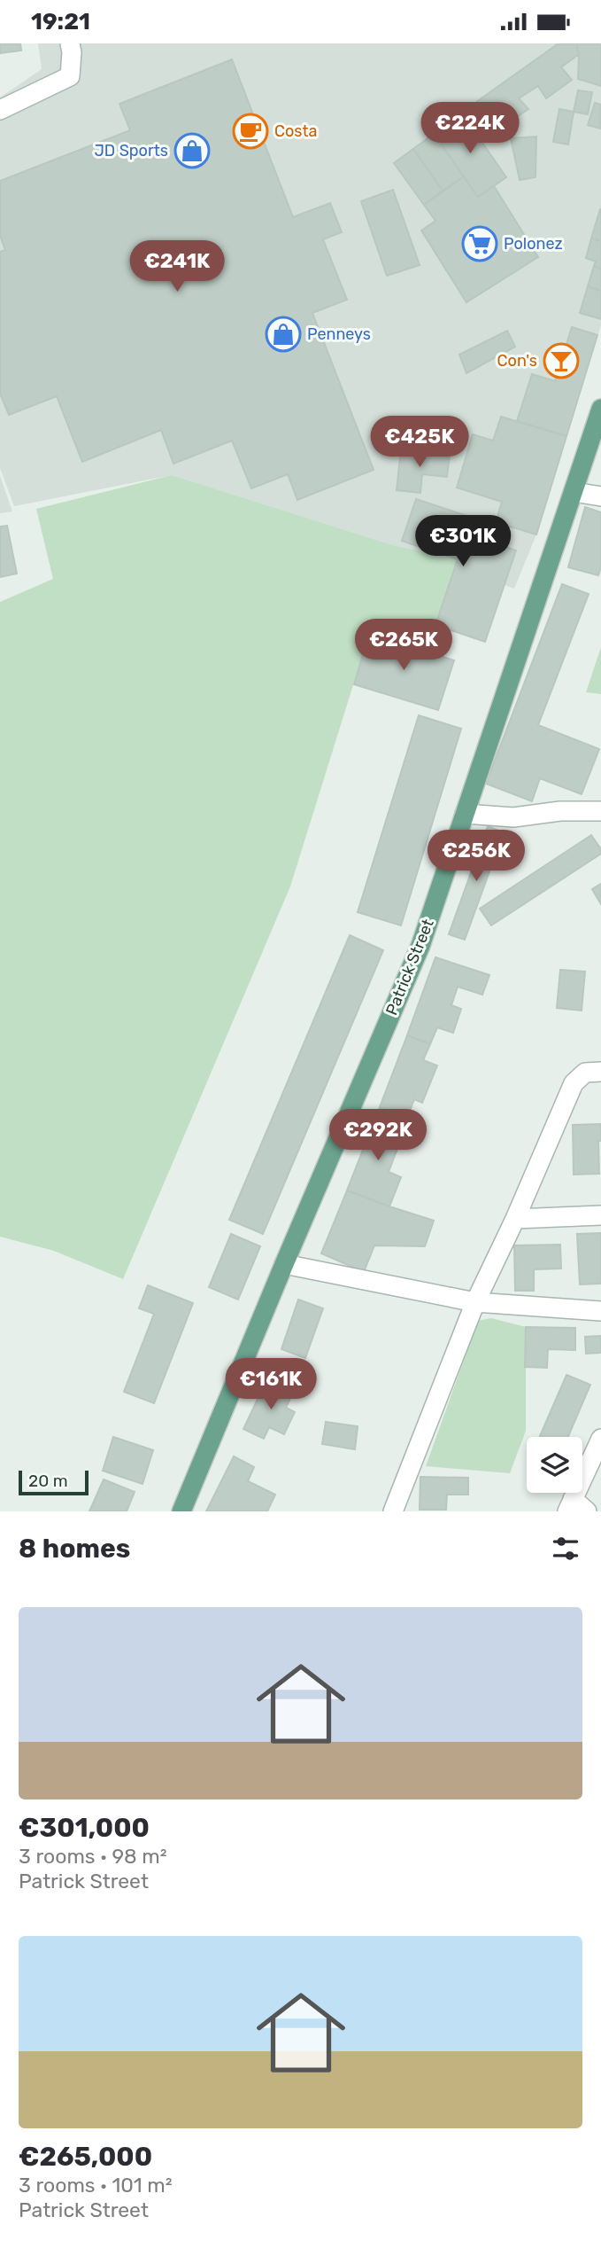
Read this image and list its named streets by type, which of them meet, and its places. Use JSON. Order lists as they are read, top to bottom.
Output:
{
  "streets": {
    "main road": ["Patrick Street"]
  },
  "places": {
    "cafe": ["Costa"],
    "shop": ["JD Sports", "Penneys"],
    "supermarket": ["Polonez"],
    "bar": ["Con's"]
  },
  "scale_bar": "20 m",
  "page": {
    "status": "19:21",
    "price": [
      "€224K",
      "€241K",
      "€425K",
      "€301K",
      "€265K",
      "€256K",
      "€292K",
      "€161K"
    ],
    "scale": "20 m",
    "heading": "8 homes",
    "list": [
      {
        "name": "€301,000",
        "note": "3 rooms · 98 m² · Patrick Street"
      },
      {
        "name": "€265,000",
        "note": "3 rooms · 101 m² · Patrick Street"
      }
    ]
  }
}
